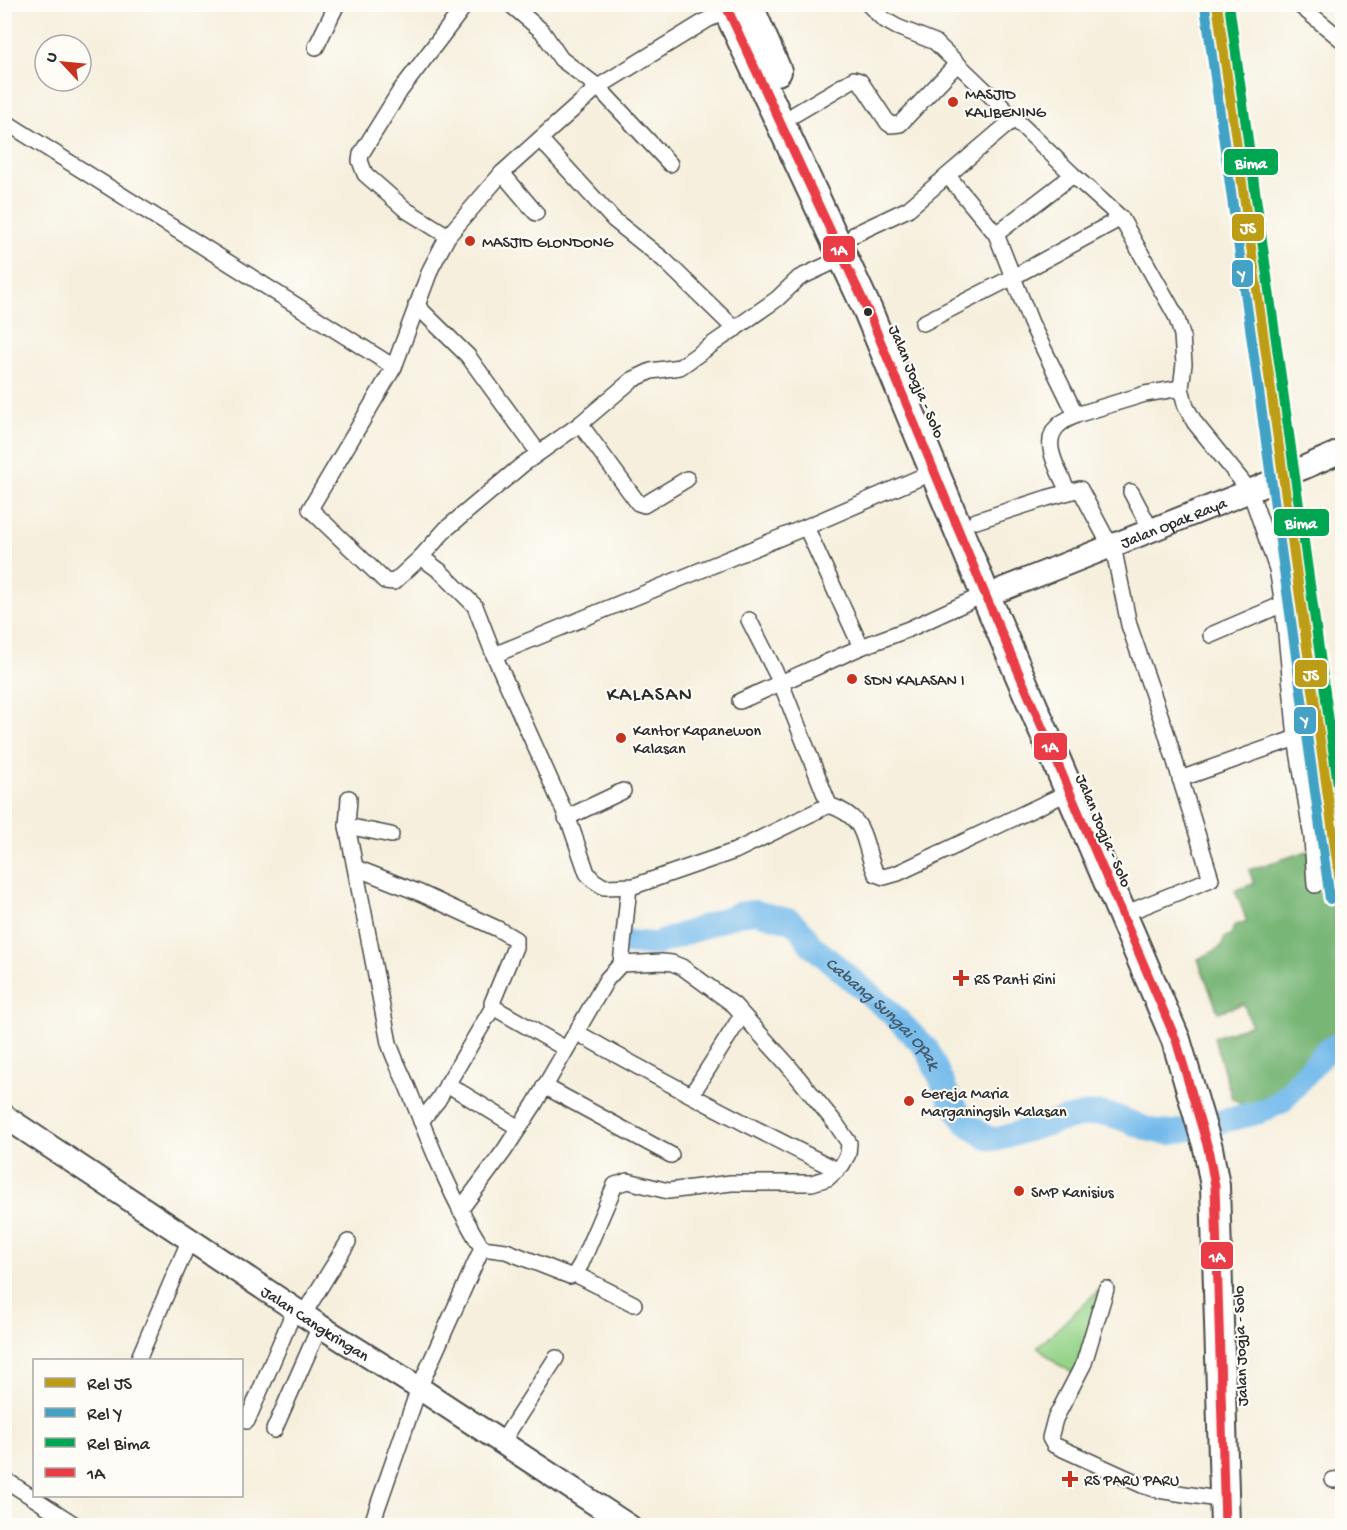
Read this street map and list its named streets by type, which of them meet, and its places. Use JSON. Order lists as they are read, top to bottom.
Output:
{
  "streets": {
    "highway": ["Jalan Jogja - Solo"],
    "main road": ["Jalan Opak Raya", "Jalan Cangkringan"]
  },
  "crossings": [
    ["Jalan Jogja - Solo", "Jalan Opak Raya"]
  ],
  "districts": ["KALASAN"],
  "water": ["Cabang Sungai Opak"],
  "places": {
    "other": [
      "MASJID KALIBENING",
      "MASJID GLONDONG",
      "SDN KALASAN I",
      "Kantor Kapanewon Kalasan",
      "Gereja Maria Marganingsih Kalasan",
      "SMP Kanisius"
    ],
    "health": ["RS Panti Rini", "RS PARU PARU"]
  },
  "lines": [
    "rail line JS",
    "rail line Bima",
    "transit line 1A",
    "rail line Y"
  ],
  "legend": [
    "Rel JS",
    "Rel Y",
    "Rel Bima",
    "1A"
  ],
  "north": "top left"
}
